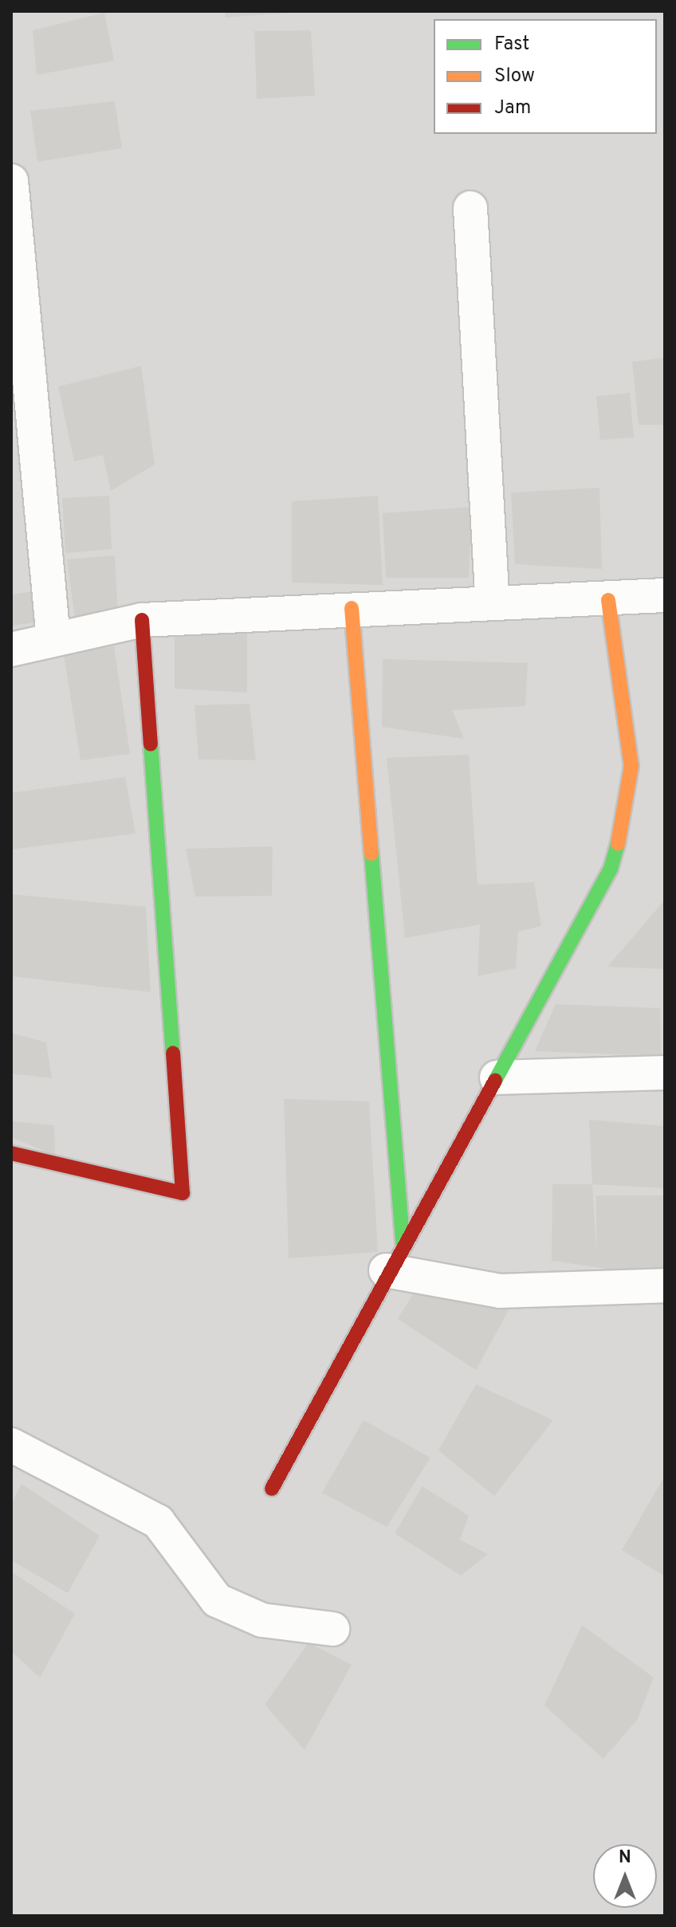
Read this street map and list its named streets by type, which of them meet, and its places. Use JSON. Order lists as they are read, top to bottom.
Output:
{
  "legend": ["Fast", "Slow", "Jam"],
  "north": "top"
}
